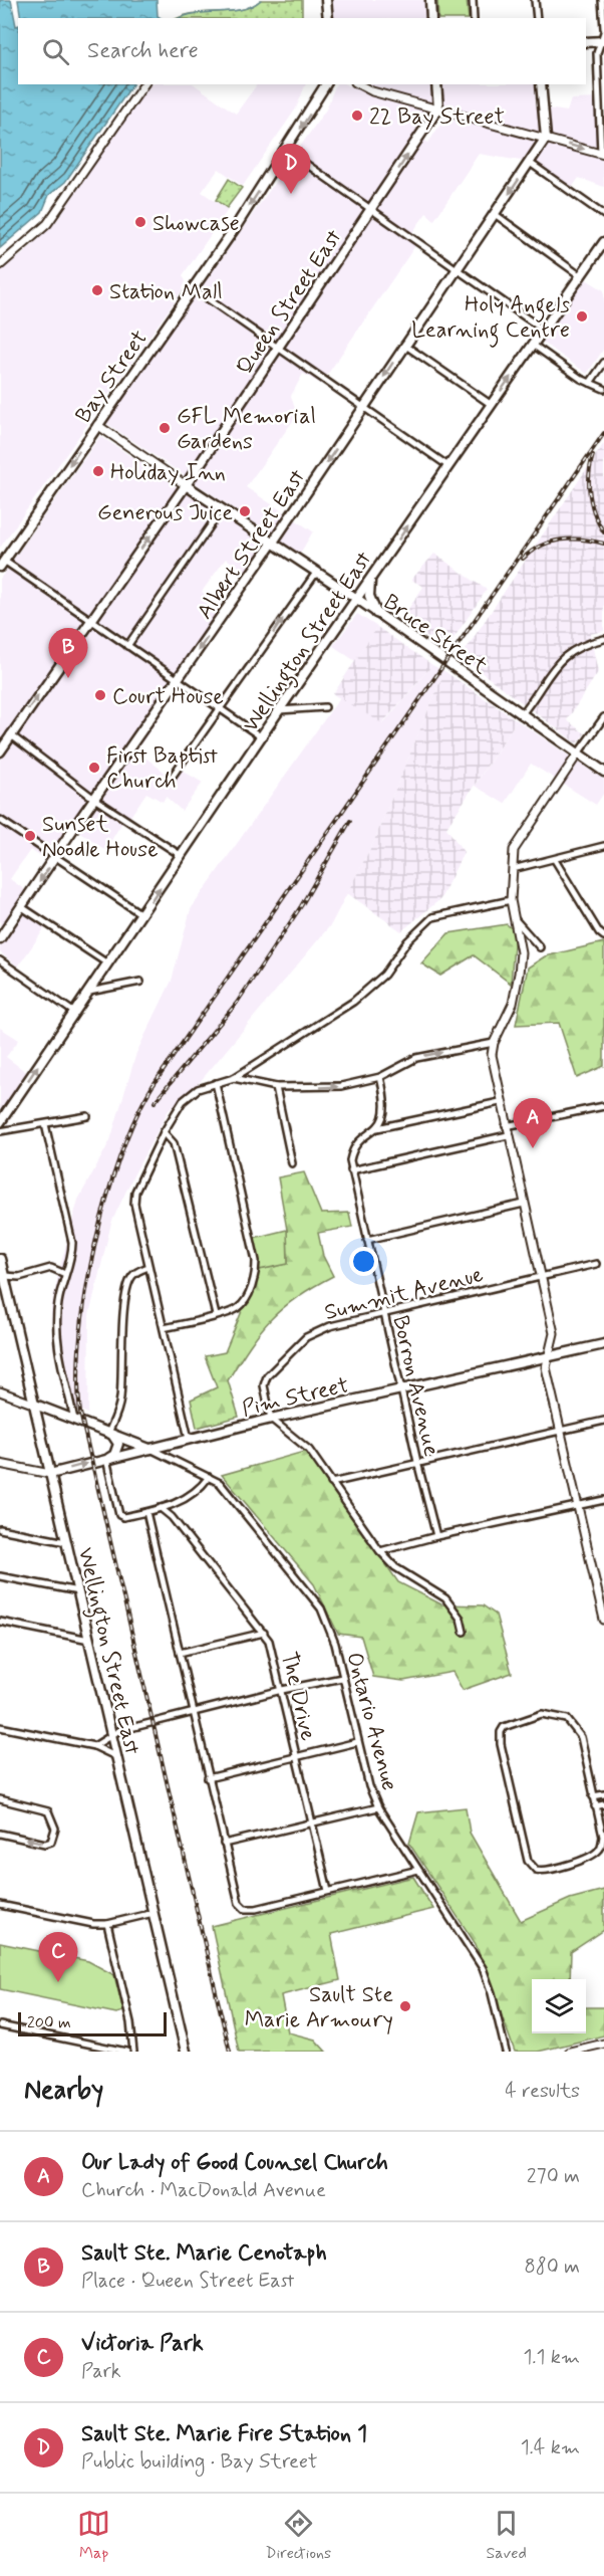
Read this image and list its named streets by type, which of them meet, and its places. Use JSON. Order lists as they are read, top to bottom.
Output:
{
  "streets": {
    "main road": [
      "Queen Street East",
      "Bay Street",
      "Albert Street East",
      "Bruce Street",
      "Wellington Street East",
      "Pim Street"
    ],
    "street": [
      "Summit Avenue",
      "Borron Avenue",
      "The Drive",
      "Ontario Avenue"
    ]
  },
  "crossings": [
    ["Queen Street East", "Bruce Street"],
    ["Albert Street East", "Bruce Street"],
    ["Bruce Street", "Wellington Street East"],
    ["Wellington Street East", "Pim Street"],
    ["Summit Avenue", "Borron Avenue"],
    ["Summit Avenue", "Pim Street"],
    ["Borron Avenue", "Pim Street"],
    ["Pim Street", "Ontario Avenue"]
  ],
  "one_way": ["Queen Street East", "Bay Street", "Albert Street East"],
  "places": [
    "22 Bay Street",
    "Showcase",
    "Station Mall",
    "Holy Angels Learning Centre",
    "GFL Memorial Gardens",
    "Holiday Inn",
    "Generous Juice",
    "Court House",
    "First Baptist Church",
    "Sunset Noodle House",
    "Sault Ste Marie Armoury"
  ],
  "scale_bar": "200 m",
  "page": {
    "search": "Search here",
    "pins": [
      "D",
      "B",
      "A",
      "C"
    ],
    "scale": "200 m",
    "heading": ["Nearby", "4 results"],
    "list": [
      {
        "mark": "A",
        "name": "Our Lady of Good Counsel Church",
        "note": "Church · MacDonald Avenue",
        "value": "270 m"
      },
      {
        "mark": "B",
        "name": "Sault Ste. Marie Cenotaph",
        "note": "Place · Queen Street East",
        "value": "880 m"
      },
      {
        "mark": "C",
        "name": "Victoria Park",
        "note": "Park",
        "value": "1.1 km"
      },
      {
        "mark": "D",
        "name": "Sault Ste. Marie Fire Station 1",
        "note": "Public building · Bay Street",
        "value": "1.4 km"
      }
    ],
    "nav": ["Map", "Directions", "Saved"]
  }
}
